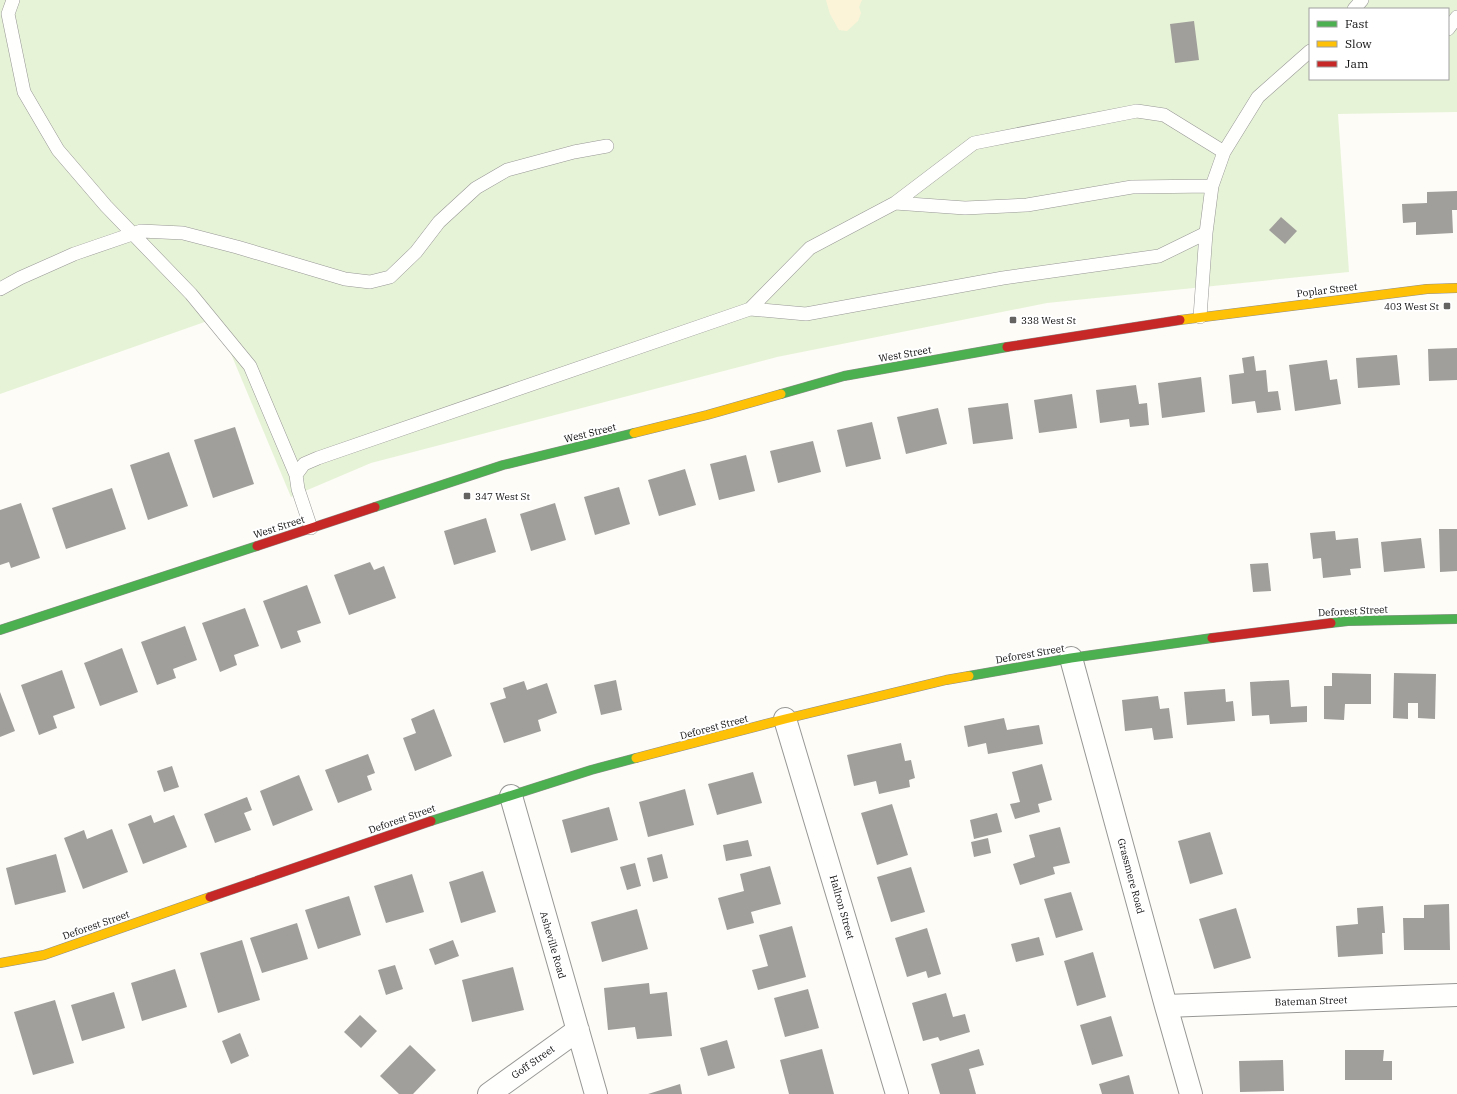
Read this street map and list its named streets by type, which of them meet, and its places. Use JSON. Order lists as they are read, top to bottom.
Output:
{
  "streets": {
    "street": [
      "Poplar Street",
      "West Street",
      "Deforest Street",
      "Grassmere Road",
      "Hallron Street",
      "Asheville Road",
      "Bateman Street",
      "Goff Street"
    ]
  },
  "crossings": [
    ["Poplar Street", "West Street"],
    ["Deforest Street", "Grassmere Road"],
    ["Deforest Street", "Hallron Street"],
    ["Deforest Street", "Asheville Road"],
    ["Grassmere Road", "Bateman Street"],
    ["Asheville Road", "Goff Street"]
  ],
  "places": {
    "transit": ["403 West St", "338 West St", "347 West St"]
  },
  "legend": ["Fast", "Slow", "Jam"]
}
